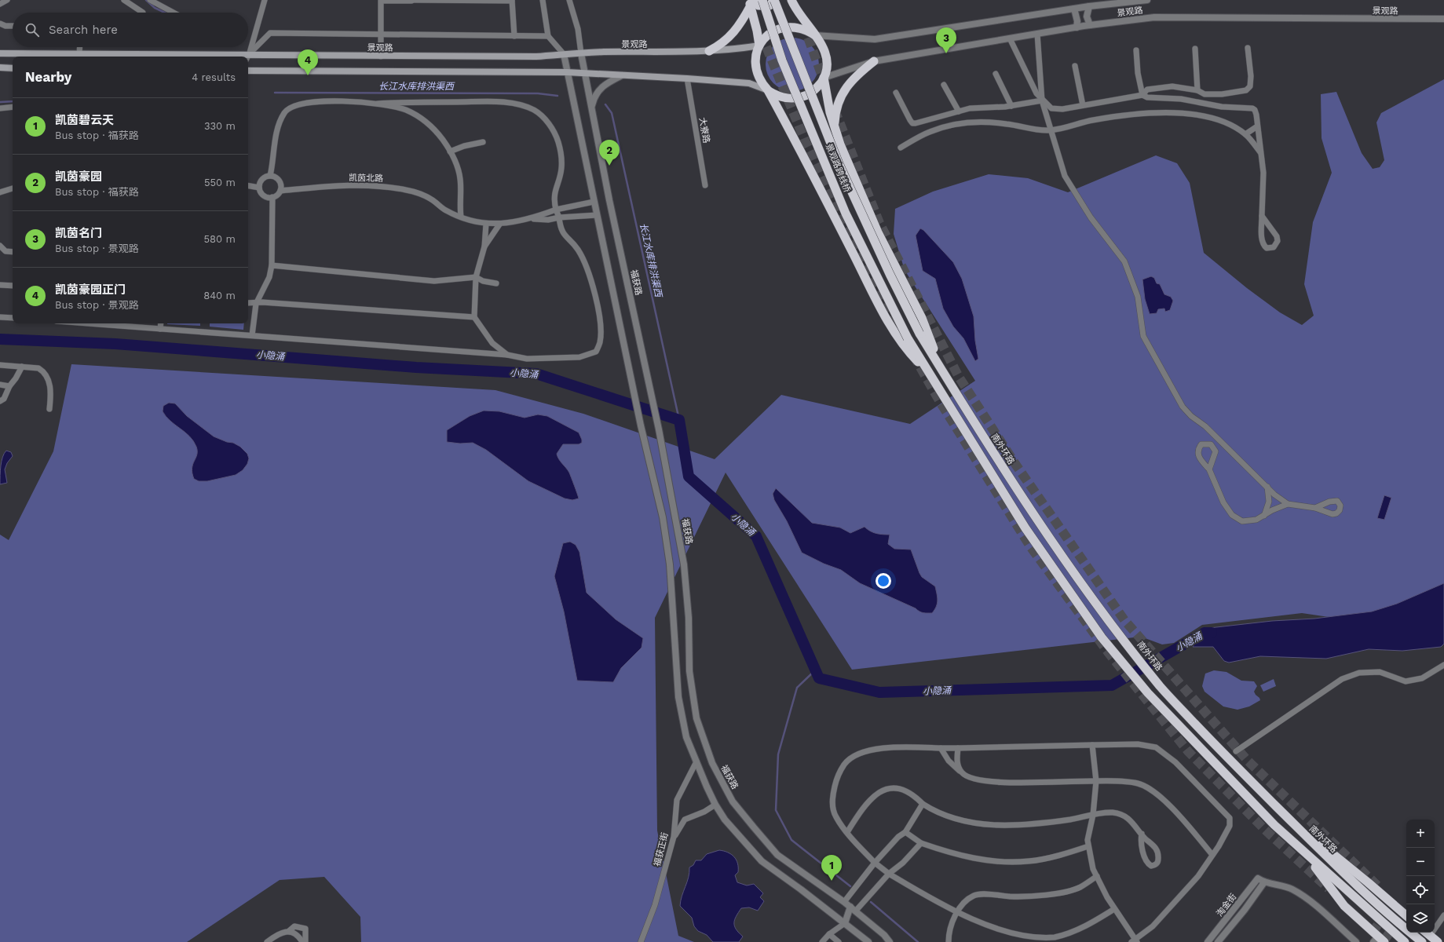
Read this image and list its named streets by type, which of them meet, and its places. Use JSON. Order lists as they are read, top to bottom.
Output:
{
  "streets": {
    "highway": ["景观路跨线桥", "南外环路"],
    "main road": ["景观路"],
    "street": [
      "大寮路",
      "凯茵北路",
      "福获路",
      "福获正街",
      "淘金街"
    ]
  },
  "crossings": [
    ["景观路", "福获路"],
    ["景观路跨线桥", "南外环路"]
  ],
  "water": ["长江水库排洪渠西", "小隐涌"],
  "page": {
    "search": "Search here",
    "pins": [
      "3",
      "4",
      "2",
      "1"
    ],
    "heading": ["Nearby", "4 results"],
    "list": [
      {
        "mark": "1",
        "name": "凯茵碧云天",
        "note": "Bus stop · 福获路",
        "value": "330 m"
      },
      {
        "mark": "2",
        "name": "凯茵豪园",
        "note": "Bus stop · 福获路",
        "value": "550 m"
      },
      {
        "mark": "3",
        "name": "凯茵名门",
        "note": "Bus stop · 景观路",
        "value": "580 m"
      },
      {
        "mark": "4",
        "name": "凯茵豪园正门",
        "note": "Bus stop · 景观路",
        "value": "840 m"
      }
    ],
    "map_buttons": ["+", "−"]
  }
}
